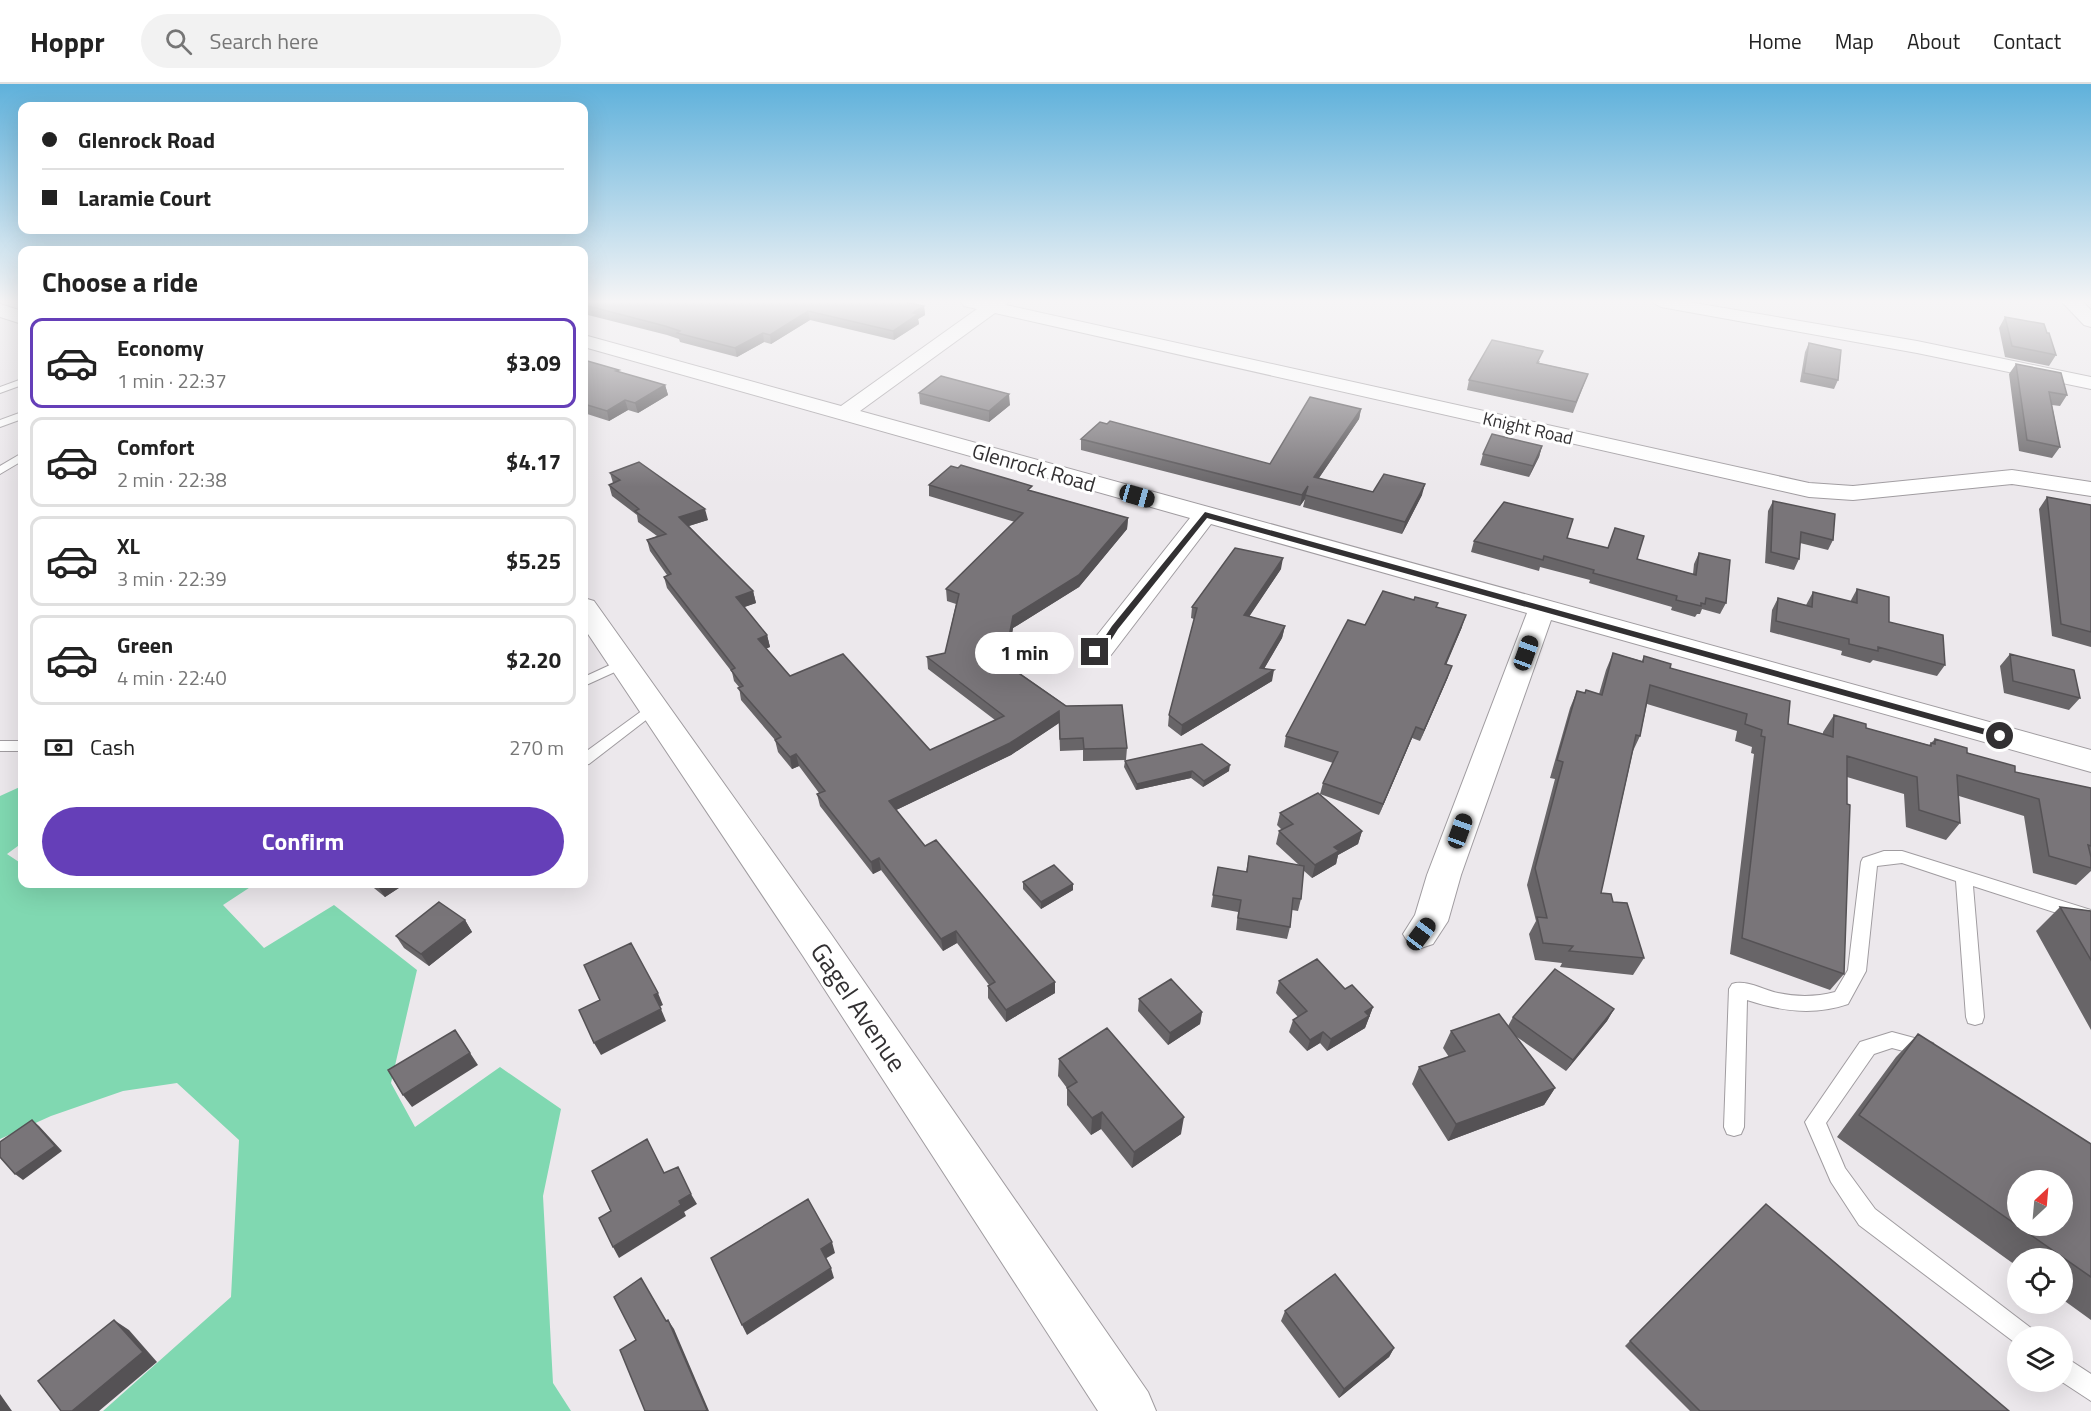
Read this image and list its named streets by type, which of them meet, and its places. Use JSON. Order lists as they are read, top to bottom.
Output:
{
  "streets": {
    "street": ["Knight Road", "Glenrock Road", "Gagel Avenue"]
  },
  "north": "top right",
  "page": {
    "header": "Hoppr",
    "search": "Search here",
    "nav": [
      "Home",
      "Map",
      "About",
      "Contact"
    ],
    "banner": ["Glenrock Road", "Laramie Court"],
    "heading": "Choose a ride",
    "list": [
      {
        "name": "Economy",
        "note": "1 min · 22:37",
        "value": "$3.09"
      },
      {
        "name": "Comfort",
        "note": "2 min · 22:38",
        "value": "$4.17"
      },
      {
        "name": "XL",
        "note": "3 min · 22:39",
        "value": "$5.25"
      },
      {
        "name": "Green",
        "note": "4 min · 22:40",
        "value": "$2.20"
      }
    ],
    "bubble": "1 min",
    "pay": ["Cash", "270 m"],
    "buttons": "Confirm"
  }
}
